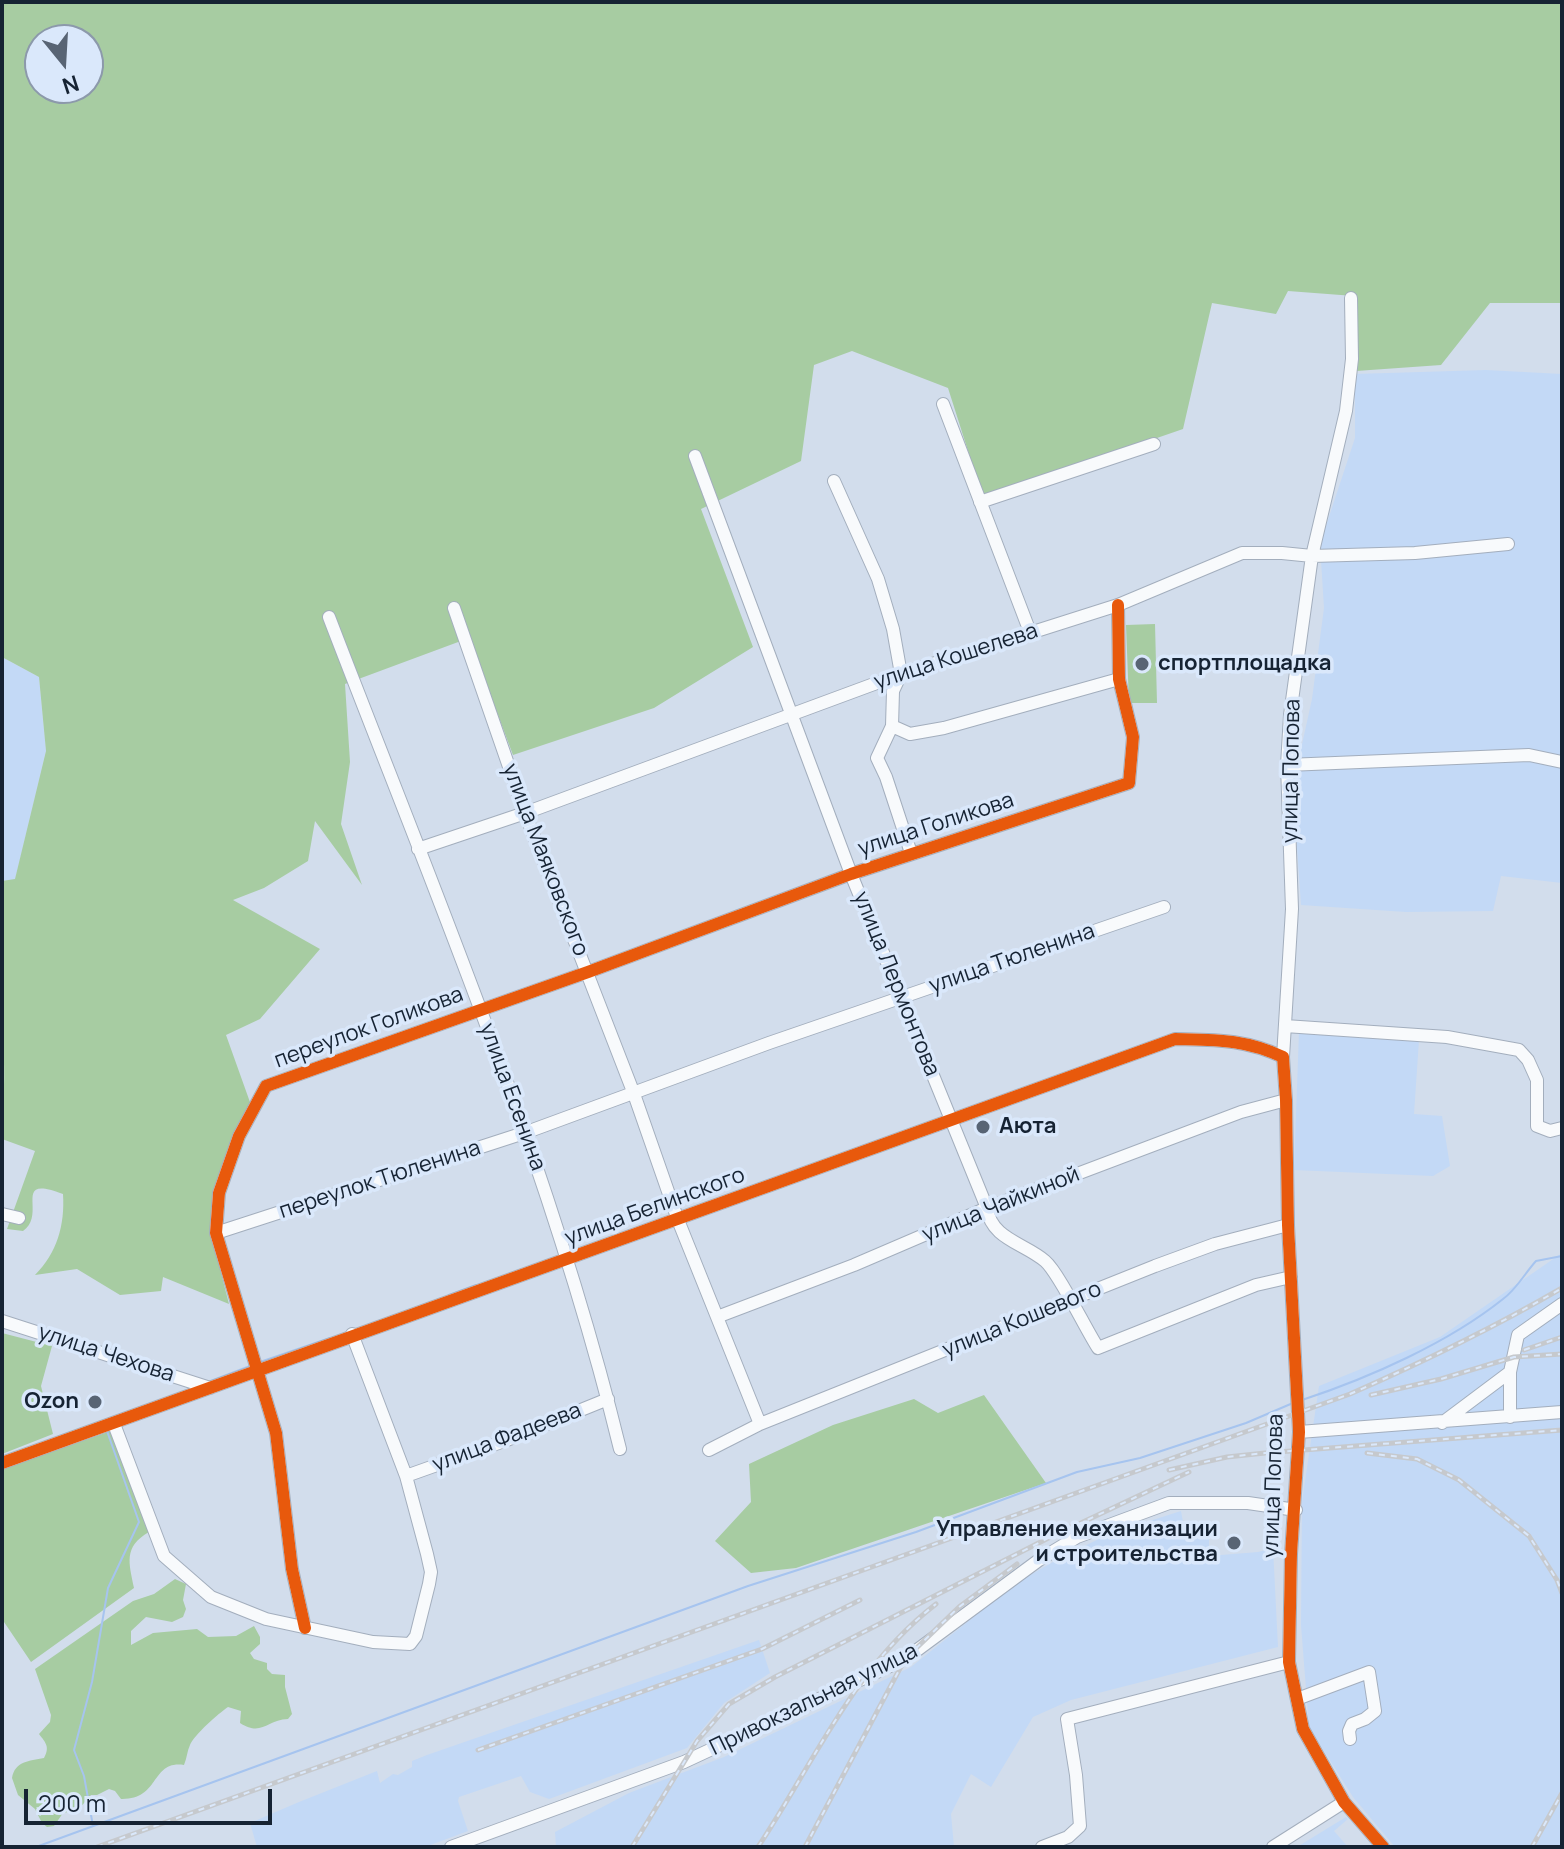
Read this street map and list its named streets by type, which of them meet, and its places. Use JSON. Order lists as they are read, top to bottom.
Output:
{
  "streets": {
    "street": [
      "улица Кошелева",
      "улица Попова",
      "улица Голикова",
      "улица Маяковского",
      "улица Тюленина",
      "улица Лермонтова",
      "переулок Голикова",
      "улица Есенина",
      "переулок Тюленина",
      "улица Чайкиной",
      "улица Белинского",
      "улица Кошевого",
      "улица Чехова",
      "улица Фадеева",
      "Привокзальная улица"
    ]
  },
  "crossings": [
    ["улица Кошелева", "улица Попова"],
    ["улица Кошелева", "улица Голикова"],
    ["улица Кошелева", "улица Маяковского"],
    ["улица Кошелева", "улица Лермонтова"],
    ["улица Кошелева", "улица Есенина"],
    ["улица Попова", "улица Лермонтова"],
    ["улица Попова", "улица Чайкиной"],
    ["улица Попова", "улица Белинского"],
    ["улица Попова", "улица Кошевого"],
    ["улица Попова", "Привокзальная улица"],
    ["улица Голикова", "улица Маяковского"],
    ["улица Голикова", "улица Лермонтова"],
    ["улица Голикова", "переулок Голикова"],
    ["улица Маяковского", "улица Тюленина"],
    ["улица Маяковского", "переулок Голикова"],
    ["улица Маяковского", "переулок Тюленина"],
    ["улица Маяковского", "улица Чайкиной"],
    ["улица Маяковского", "улица Белинского"],
    ["улица Маяковского", "улица Кошевого"],
    ["улица Тюленина", "улица Лермонтова"],
    ["улица Тюленина", "переулок Тюленина"],
    ["улица Лермонтова", "улица Чайкиной"],
    ["улица Лермонтова", "улица Белинского"],
    ["улица Лермонтова", "улица Кошевого"],
    ["переулок Голикова", "улица Есенина"],
    ["переулок Голикова", "переулок Тюленина"],
    ["улица Есенина", "переулок Тюленина"],
    ["улица Есенина", "улица Белинского"],
    ["улица Есенина", "улица Фадеева"],
    ["улица Белинского", "улица Чехова"]
  ],
  "places": [
    "спортплощадка",
    "Аюта",
    "Ozon",
    "Управление механизации и строительства"
  ],
  "scale_bar": "200 m",
  "north": "bottom"
}
